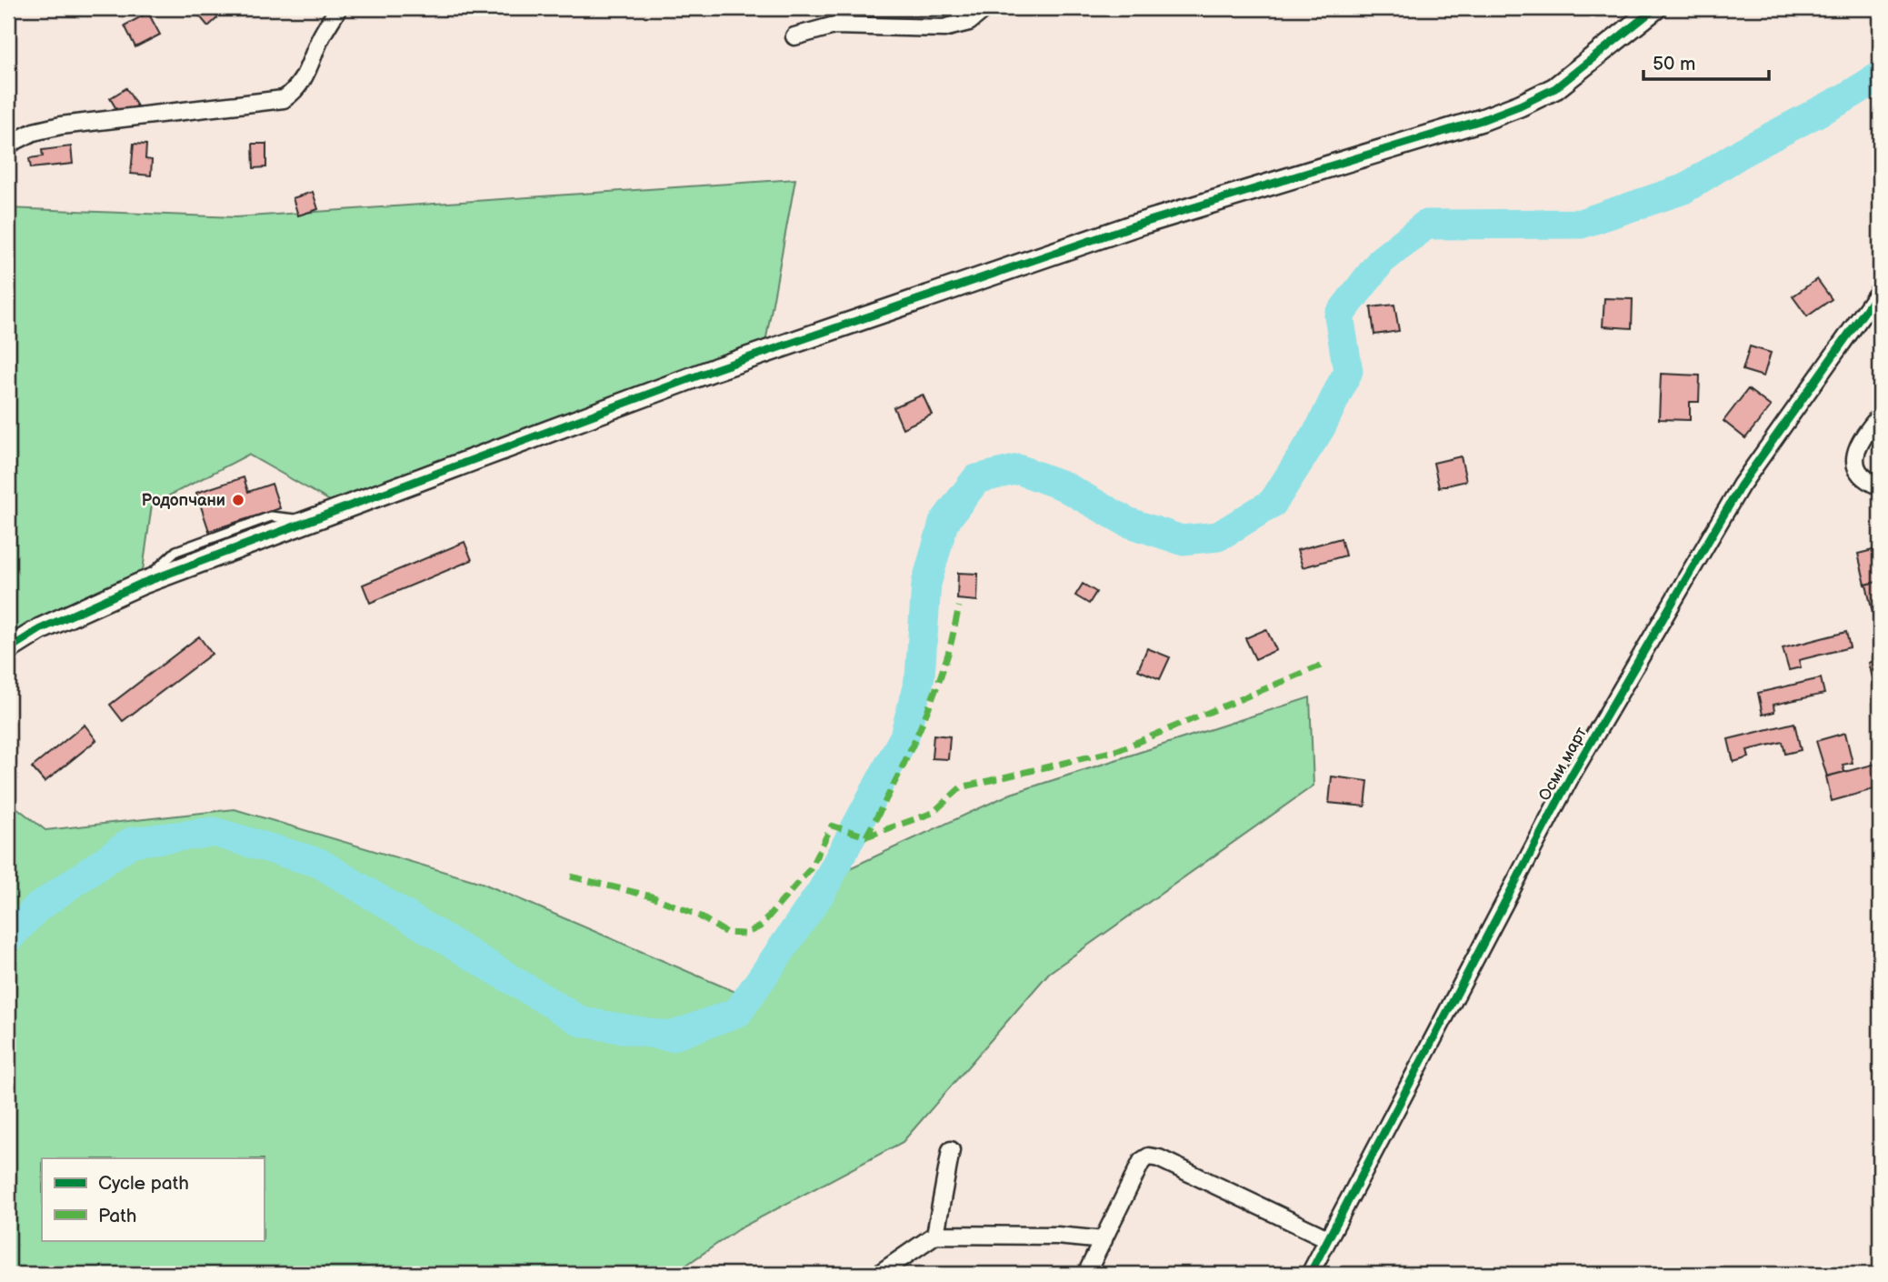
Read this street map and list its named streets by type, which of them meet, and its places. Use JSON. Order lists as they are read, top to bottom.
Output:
{
  "streets": {
    "street": ["Осми март"]
  },
  "places": ["Родопчани"],
  "legend": ["Cycle path", "Path"],
  "scale_bar": "50 m"
}
